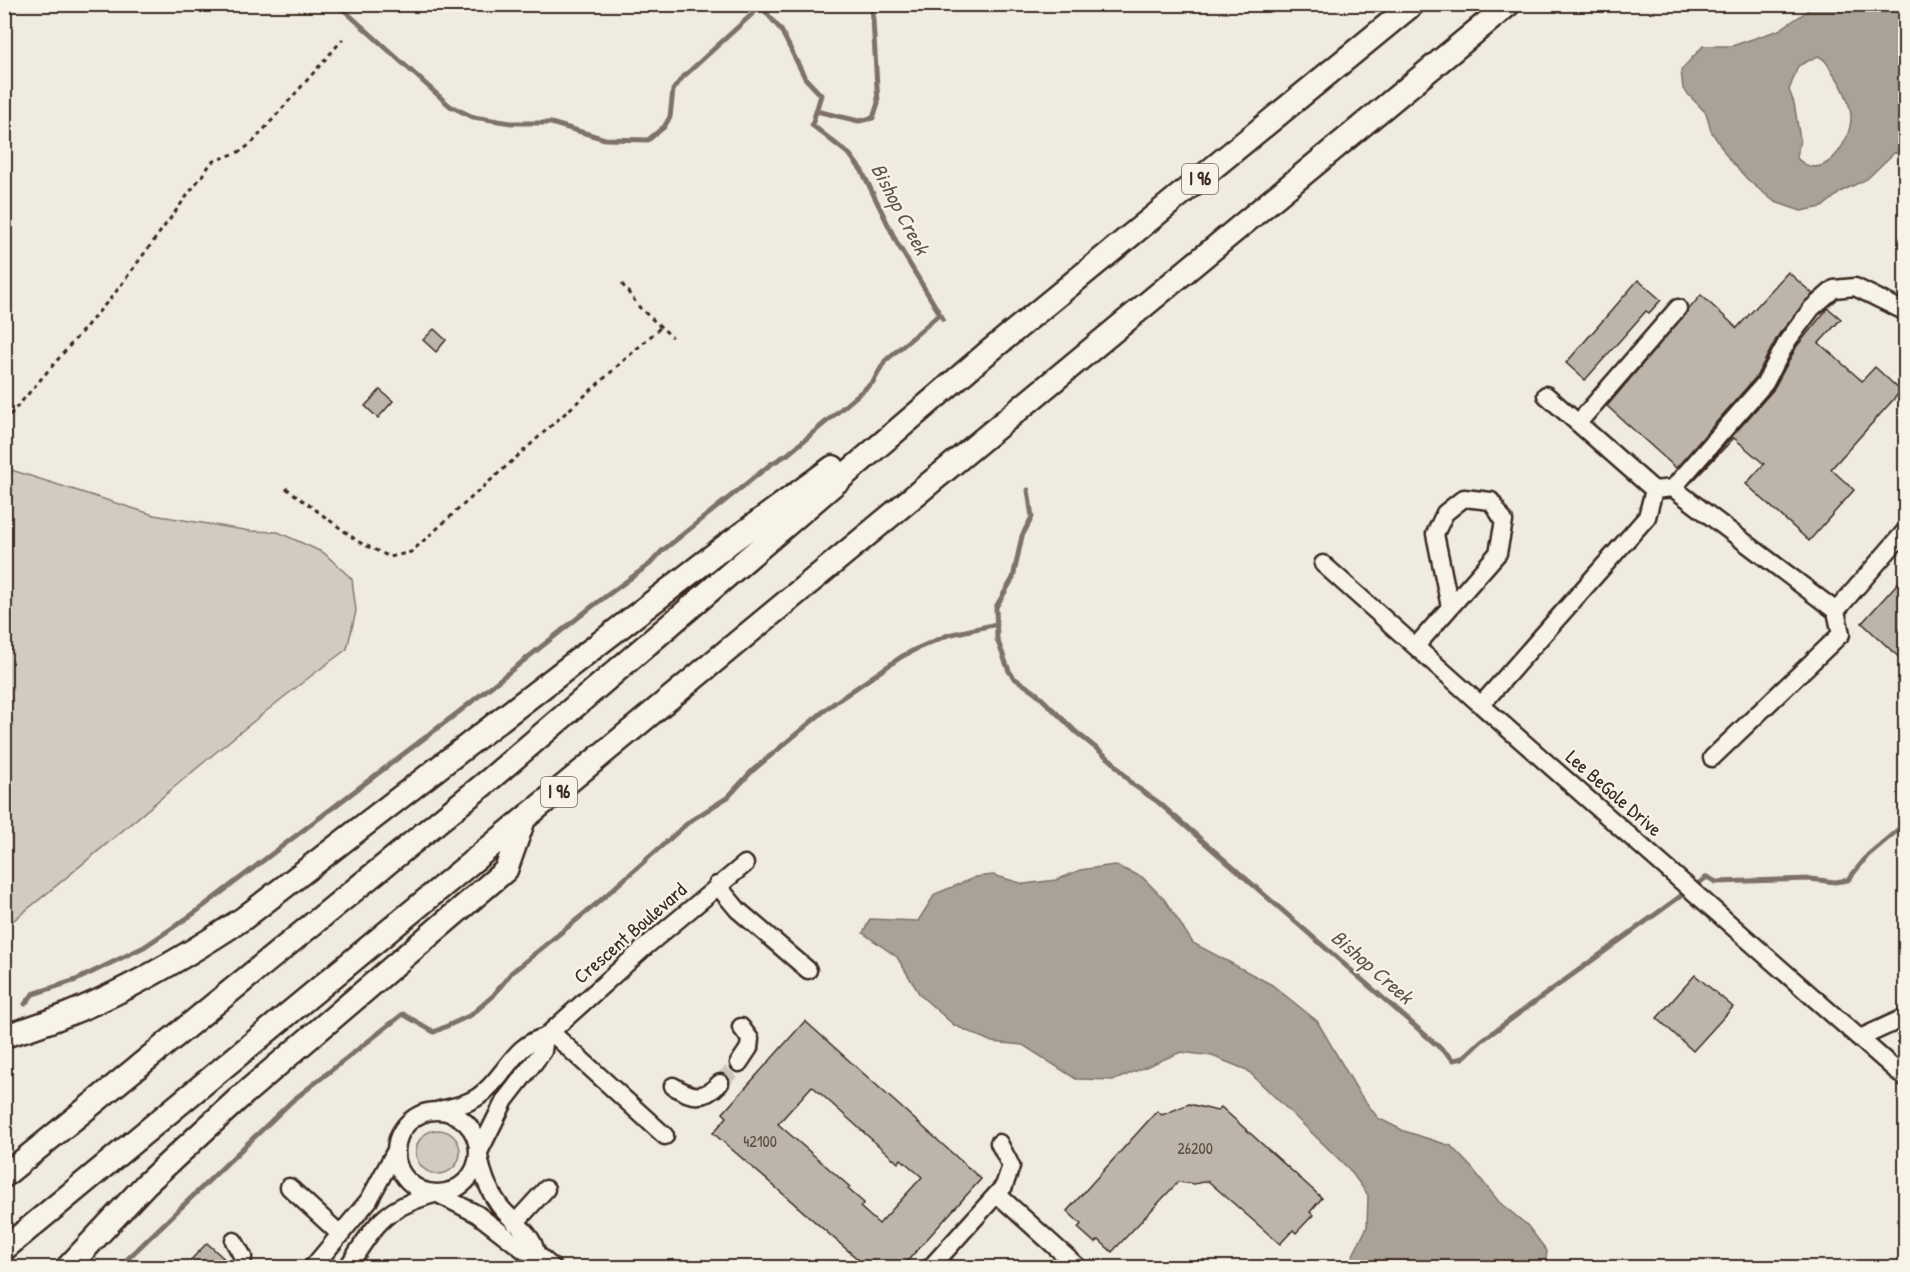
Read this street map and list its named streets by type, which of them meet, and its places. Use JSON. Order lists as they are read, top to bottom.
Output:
{
  "streets": {
    "highway": ["I 96"],
    "street": ["Lee BeGole Drive", "Crescent Boulevard"]
  },
  "water": ["Bishop Creek"],
  "house_numbers": ["42100", "26200"]
}
